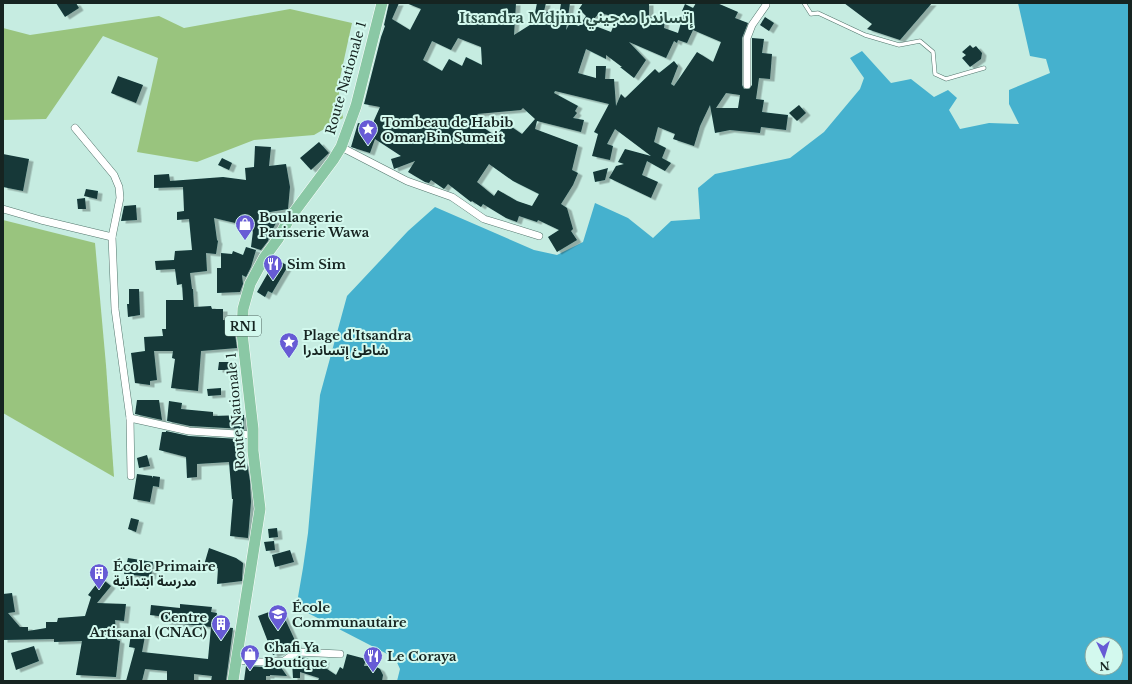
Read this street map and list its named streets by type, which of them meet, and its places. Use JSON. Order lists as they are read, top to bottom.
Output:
{
  "streets": {
    "main road": ["Route Nationale 1", "RN1"]
  },
  "districts": ["Itsandra Mdjini إتساندرا مدجيني"],
  "places": {
    "place": ["Tombeau de Habib Omar Bin Sumeit", "Plage d'Itsandra شاطئ إتساندرا"],
    "shop": ["Boulangerie Parisserie Wawa", "Chafi Ya Boutique"],
    "restaurant": ["Sim Sim", "Le Coraya"],
    "building": ["École Primaire مدرسة ابتدائية", "Centre Artisanal (CNAC)"],
    "school or university": ["École Communautaire"]
  },
  "north": "bottom"
}
